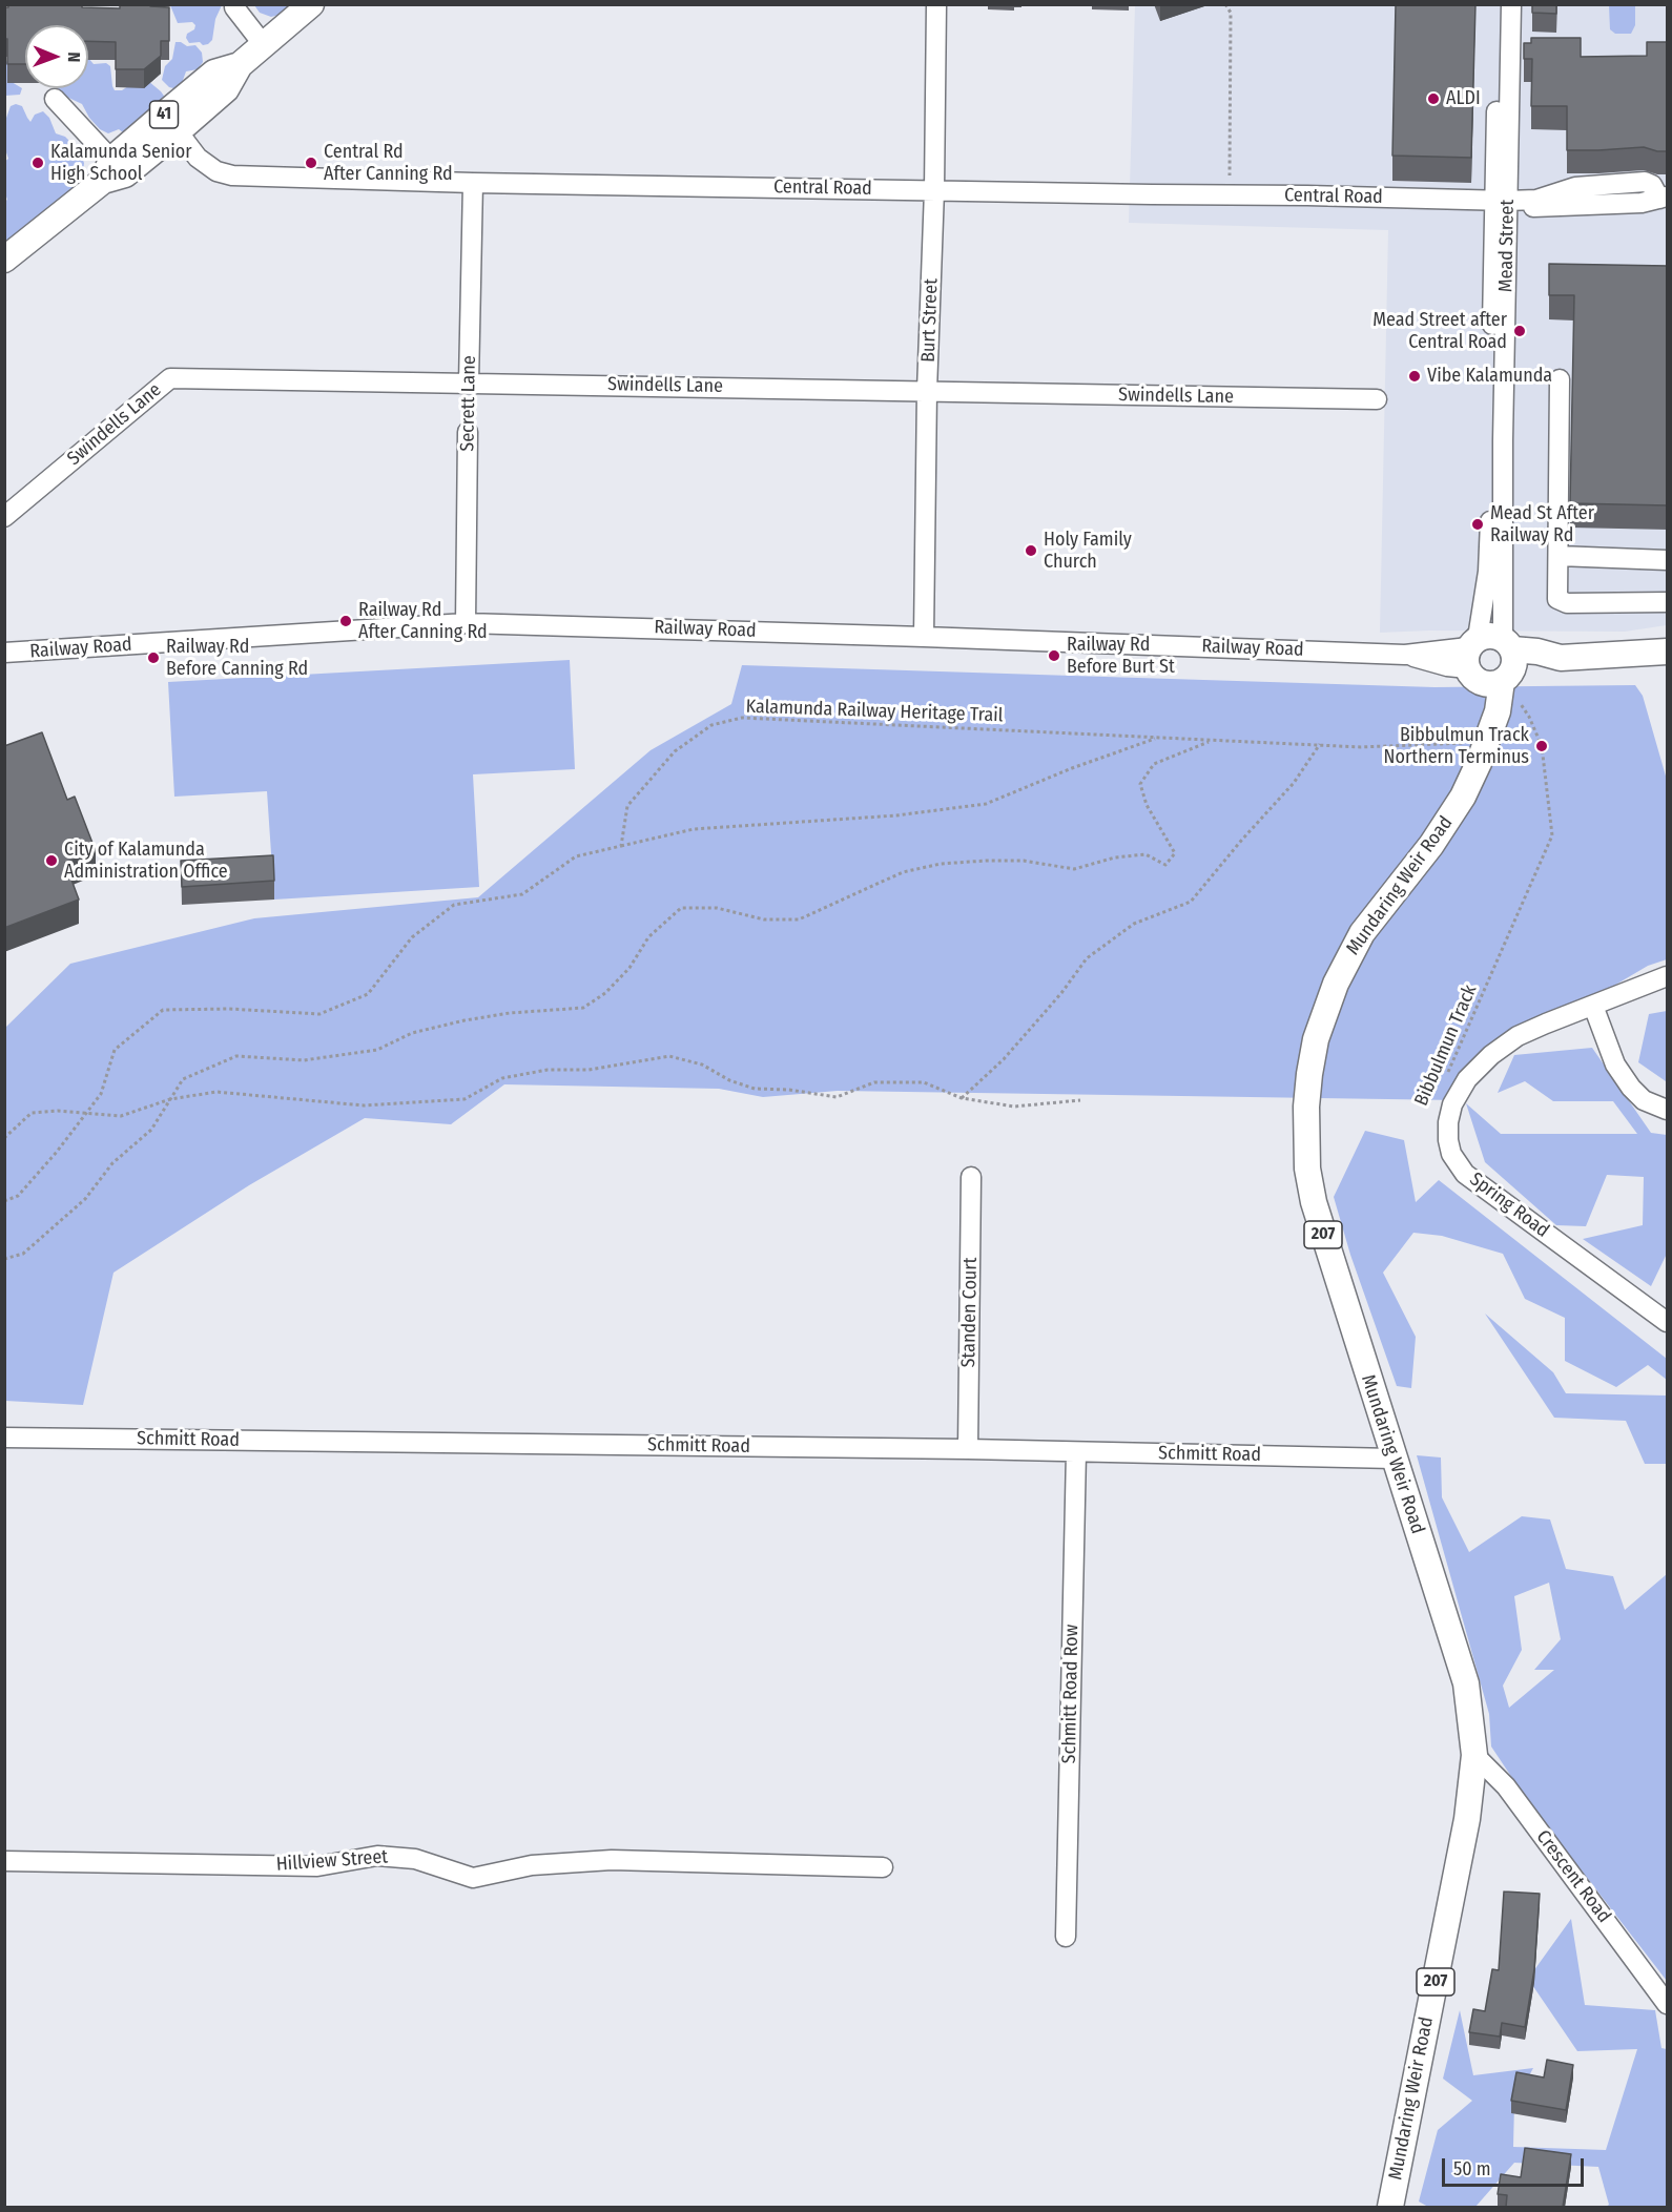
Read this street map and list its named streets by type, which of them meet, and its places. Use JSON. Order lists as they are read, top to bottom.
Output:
{
  "streets": {
    "main road": ["41", "Mundaring Weir Road", "207"],
    "street": [
      "Central Road",
      "Mead Street",
      "Burt Street",
      "Swindells Lane",
      "Secrett Lane",
      "Railway Road",
      "Spring Road",
      "Standen Court",
      "Schmitt Road",
      "Schmitt Road Row",
      "Hillview Street",
      "Crescent Road"
    ],
    "path": ["Kalamunda Railway Heritage Trail", "Bibbulmun Track"]
  },
  "crossings": [
    ["41", "Central Road"],
    ["Central Road", "Mead Street"],
    ["Central Road", "Burt Street"],
    ["Central Road", "Secrett Lane"],
    ["Mead Street", "Railway Road"],
    ["Mead Street", "Mundaring Weir Road"],
    ["Burt Street", "Swindells Lane"],
    ["Burt Street", "Railway Road"],
    ["Swindells Lane", "Secrett Lane"],
    ["Secrett Lane", "Railway Road"],
    ["Railway Road", "Mundaring Weir Road"],
    ["Kalamunda Railway Heritage Trail", "Mundaring Weir Road"],
    ["Mundaring Weir Road", "Schmitt Road"],
    ["Mundaring Weir Road", "Crescent Road"],
    ["Standen Court", "Schmitt Road"],
    ["Schmitt Road", "Schmitt Road Row"]
  ],
  "places": [
    "ALDI",
    "Kalamunda Senior High School",
    "Central Rd After Canning Rd",
    "Mead Street after Central Road",
    "Vibe Kalamunda",
    "Mead St After Railway Rd",
    "Holy Family Church",
    "Railway Rd After Canning Rd",
    "Railway Rd Before Burt St",
    "Railway Rd Before Canning Rd",
    "Bibbulmun Track Northern Terminus",
    "City of Kalamunda Administration Office"
  ],
  "scale_bar": "50 m",
  "north": "right"
}
